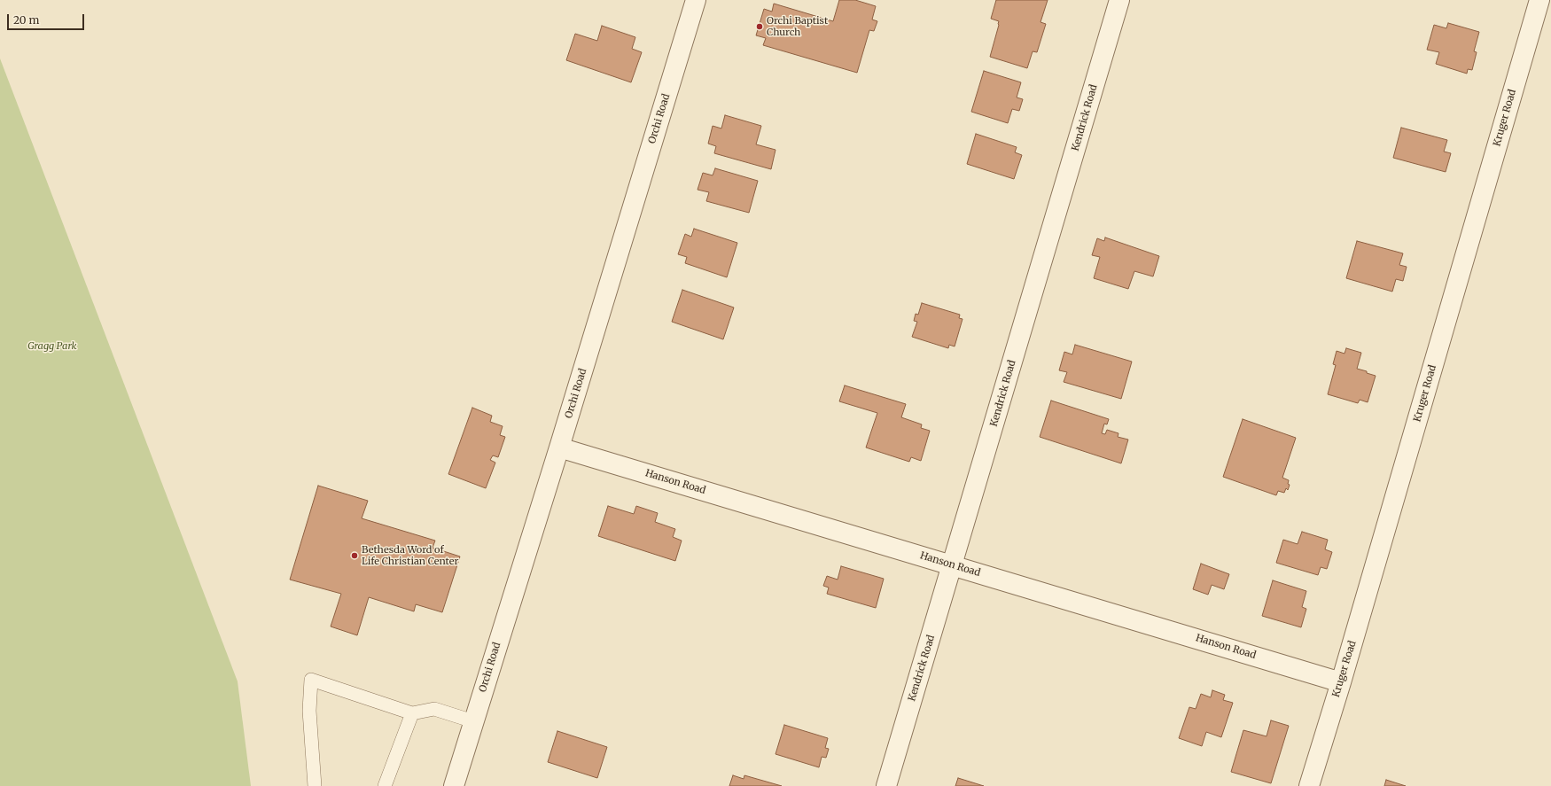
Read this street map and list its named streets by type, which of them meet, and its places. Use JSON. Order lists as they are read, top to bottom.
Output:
{
  "streets": {
    "street": [
      "Kendrick Road",
      "Kruger Road",
      "Orchi Road",
      "Hanson Road"
    ]
  },
  "crossings": [
    ["Kendrick Road", "Hanson Road"],
    ["Kruger Road", "Hanson Road"],
    ["Orchi Road", "Hanson Road"]
  ],
  "parks": ["Gragg Park"],
  "places": ["Orchi Baptist Church", "Bethesda Word of Life Christian Center"],
  "scale_bar": "20 m"
}
